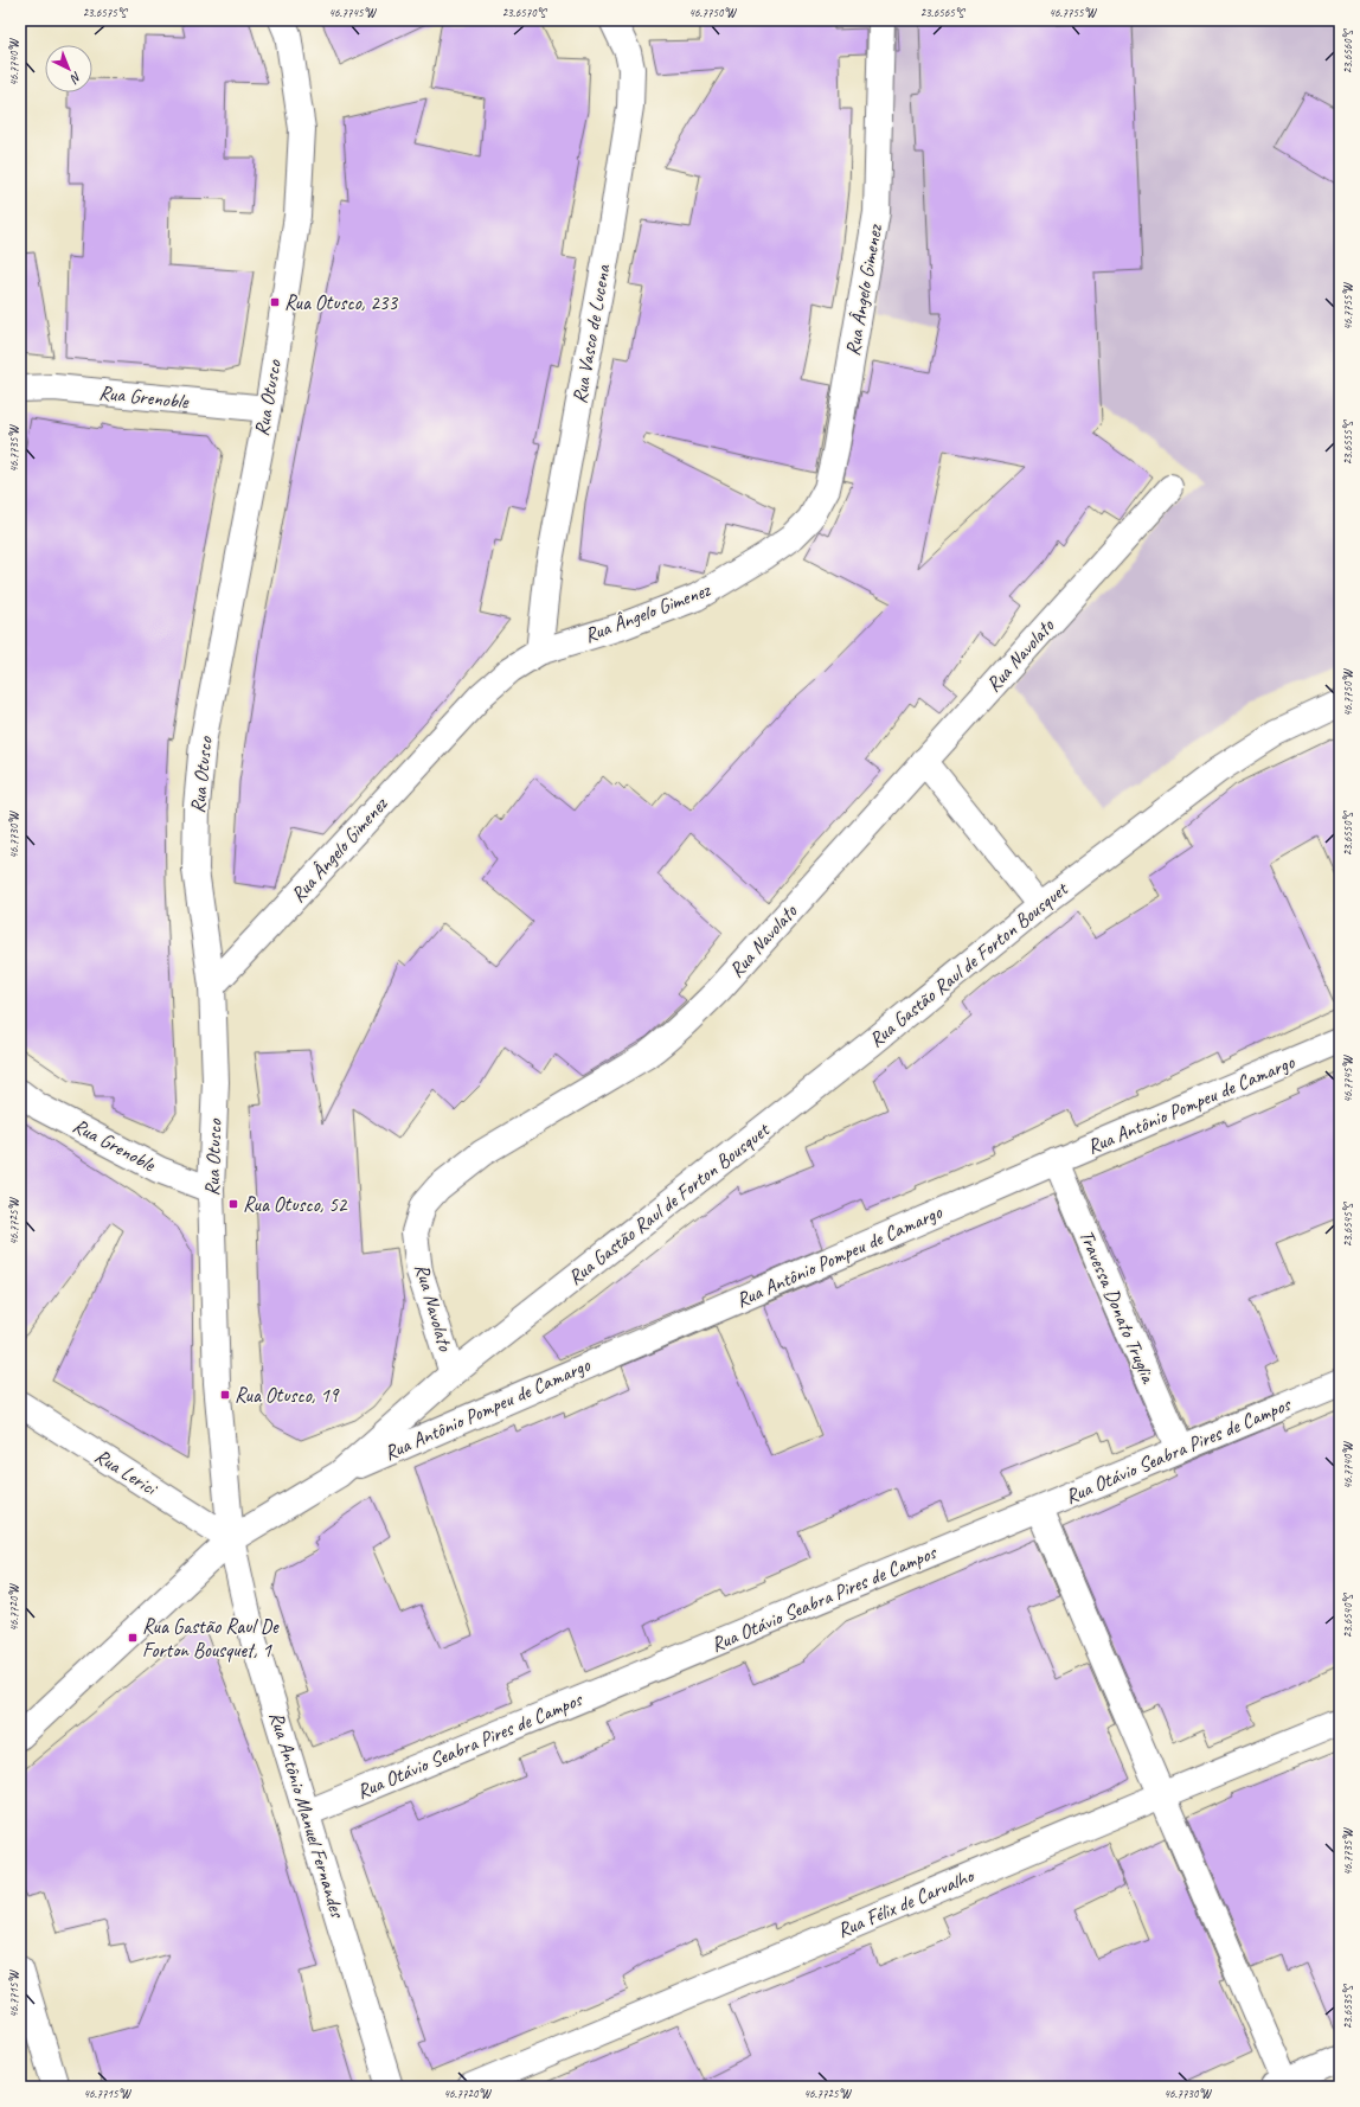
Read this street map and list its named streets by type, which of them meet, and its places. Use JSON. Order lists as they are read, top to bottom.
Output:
{
  "streets": {
    "street": [
      "Rua Ângelo Gimenez",
      "Rua Vasco de Lucena",
      "Rua Grenoble",
      "Rua Otusco",
      "Rua Navolato",
      "Rua Gastão Raul de Forton Bousquet",
      "Rua Antônio Pompeu de Camargo",
      "Travessa Donato Truglia",
      "Rua Otávio Seabra Pires de Campos",
      "Rua Lerici",
      "Rua Antônio Manuel Fernandes",
      "Rua Félix de Carvalho"
    ]
  },
  "crossings": [
    ["Rua Ângelo Gimenez", "Rua Vasco de Lucena"],
    ["Rua Ângelo Gimenez", "Rua Otusco"],
    ["Rua Grenoble", "Rua Otusco"],
    ["Rua Otusco", "Rua Gastão Raul de Forton Bousquet"],
    ["Rua Otusco", "Rua Lerici"],
    ["Rua Otusco", "Rua Antônio Manuel Fernandes"],
    ["Rua Navolato", "Rua Gastão Raul de Forton Bousquet"],
    ["Rua Gastão Raul de Forton Bousquet", "Rua Antônio Pompeu de Camargo"],
    ["Rua Gastão Raul de Forton Bousquet", "Rua Lerici"],
    ["Rua Gastão Raul de Forton Bousquet", "Rua Antônio Manuel Fernandes"],
    ["Rua Antônio Pompeu de Camargo", "Travessa Donato Truglia"],
    ["Travessa Donato Truglia", "Rua Otávio Seabra Pires de Campos"],
    ["Rua Otávio Seabra Pires de Campos", "Rua Antônio Manuel Fernandes"],
    ["Rua Lerici", "Rua Antônio Manuel Fernandes"]
  ],
  "places": {
    "transit": [
      "Rua Otusco, 233",
      "Rua Otusco, 52",
      "Rua Otusco, 19",
      "Rua Gastão Raul De Forton Bousquet, 1"
    ]
  },
  "north": "bottom right",
  "coordinates": [
    "23.6575°S",
    "46.7745°W",
    "23.6570°S",
    "46.7750°W",
    "23.6565°S",
    "46.7755°W",
    "23.6560°S",
    "46.7740°W",
    "23.6555°S",
    "46.7735°W",
    "23.6550°S",
    "46.7730°W",
    "46.7725°W",
    "23.6545°S",
    "46.7720°W",
    "23.6540°S",
    "46.7715°W",
    "23.6535°S"
  ]
}
